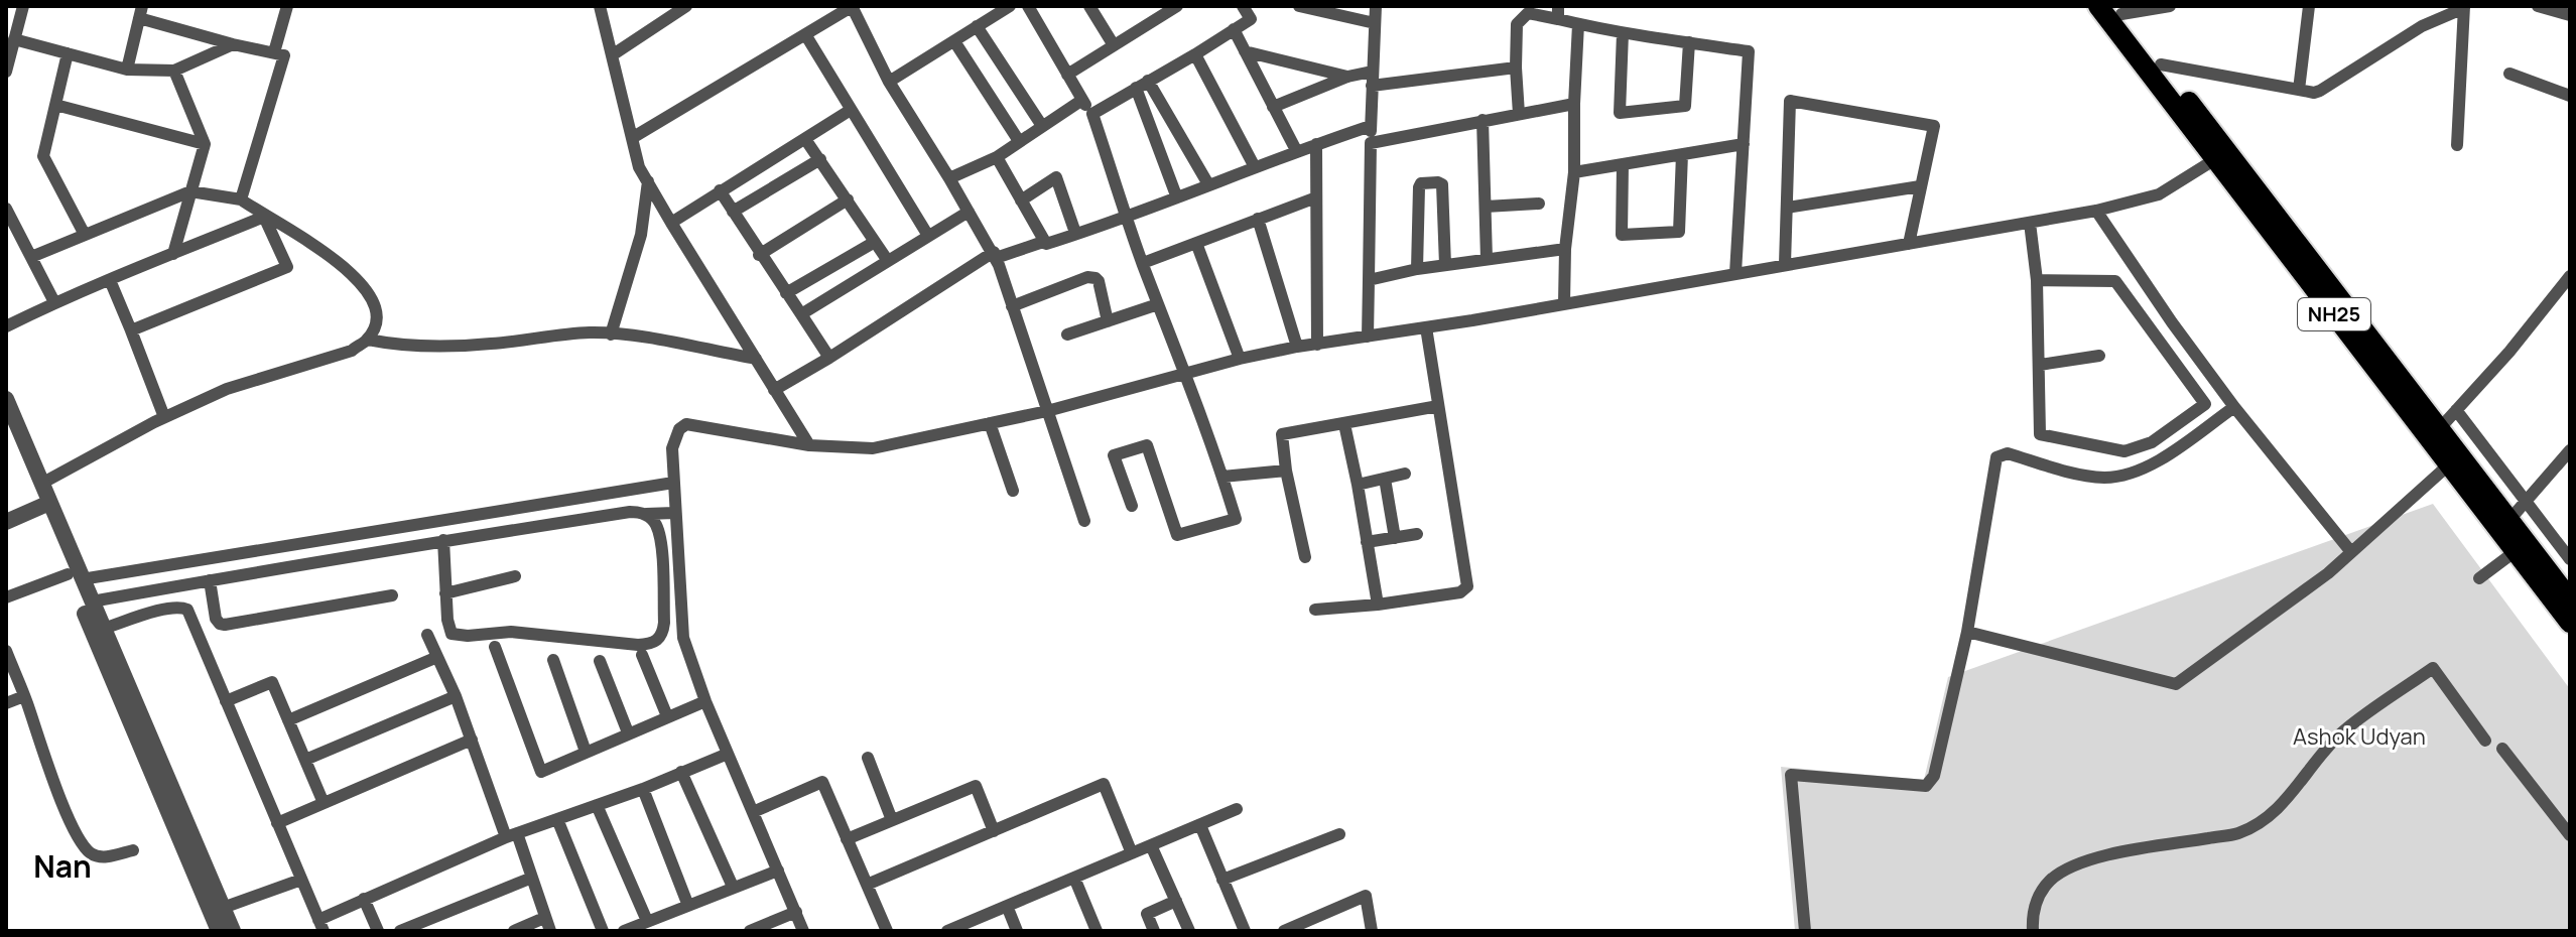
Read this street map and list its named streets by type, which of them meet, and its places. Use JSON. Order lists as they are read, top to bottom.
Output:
{
  "streets": {
    "main road": ["NH25"]
  },
  "districts": ["Nan"],
  "parks": ["Ashok Udyan"]
}
